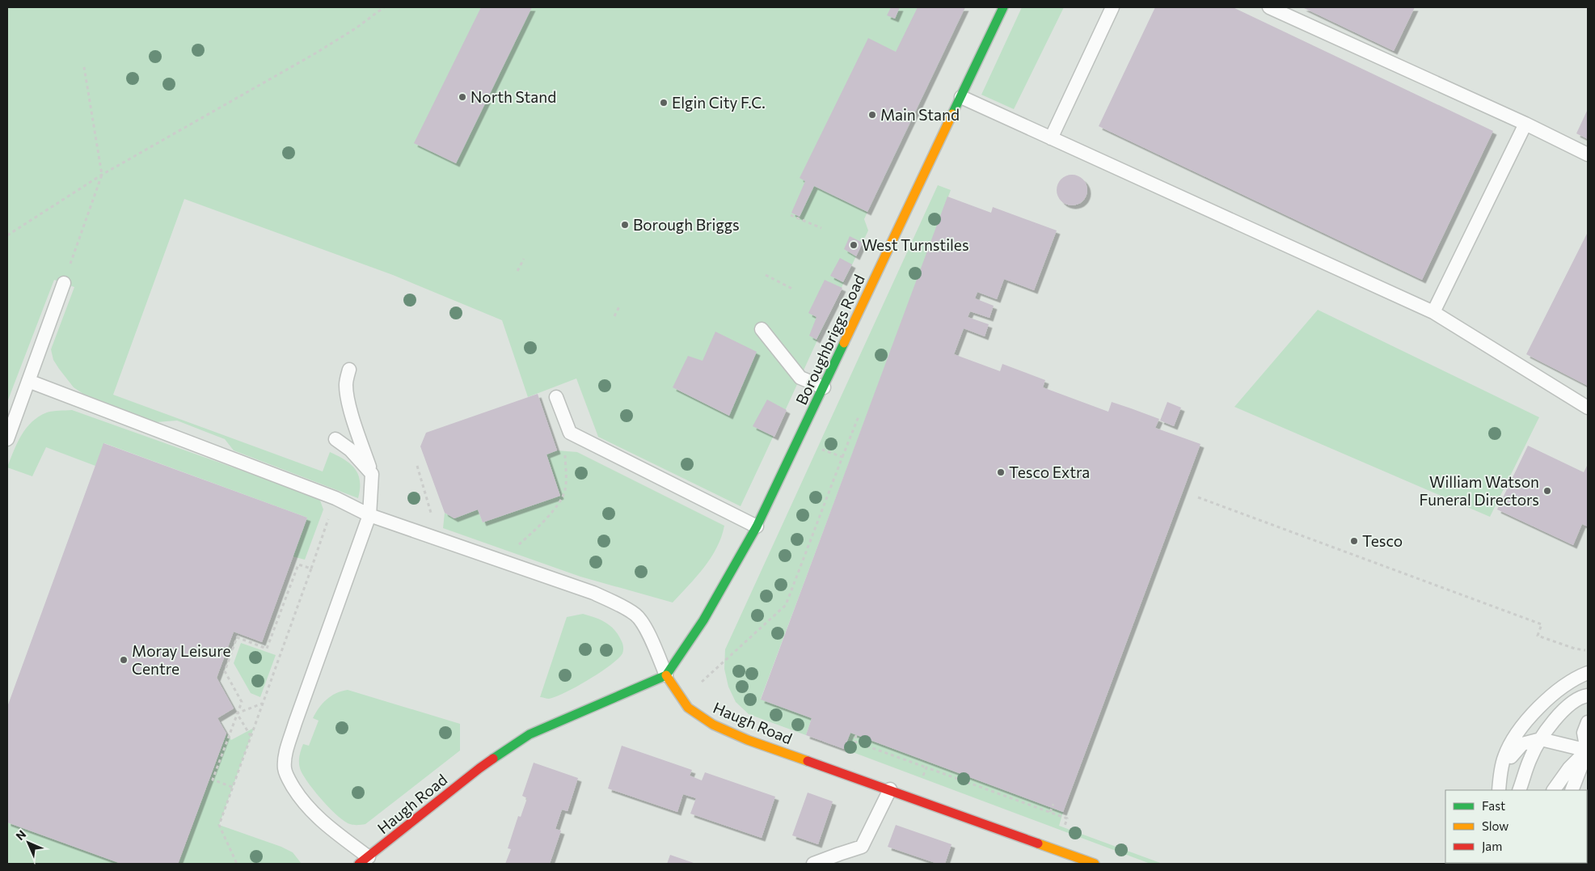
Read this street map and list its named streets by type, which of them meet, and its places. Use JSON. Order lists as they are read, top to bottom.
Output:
{
  "streets": {
    "street": ["Boroughbriggs Road", "Haugh Road"]
  },
  "crossings": [
    ["Boroughbriggs Road", "Haugh Road"]
  ],
  "places": [
    "North Stand",
    "Elgin City F.C.",
    "Main Stand",
    "Borough Briggs",
    "West Turnstiles",
    "Tesco Extra",
    "William Watson Funeral Directors",
    "Tesco",
    "Moray Leisure Centre"
  ],
  "legend": ["Fast", "Slow", "Jam"],
  "north": "top left"
}
